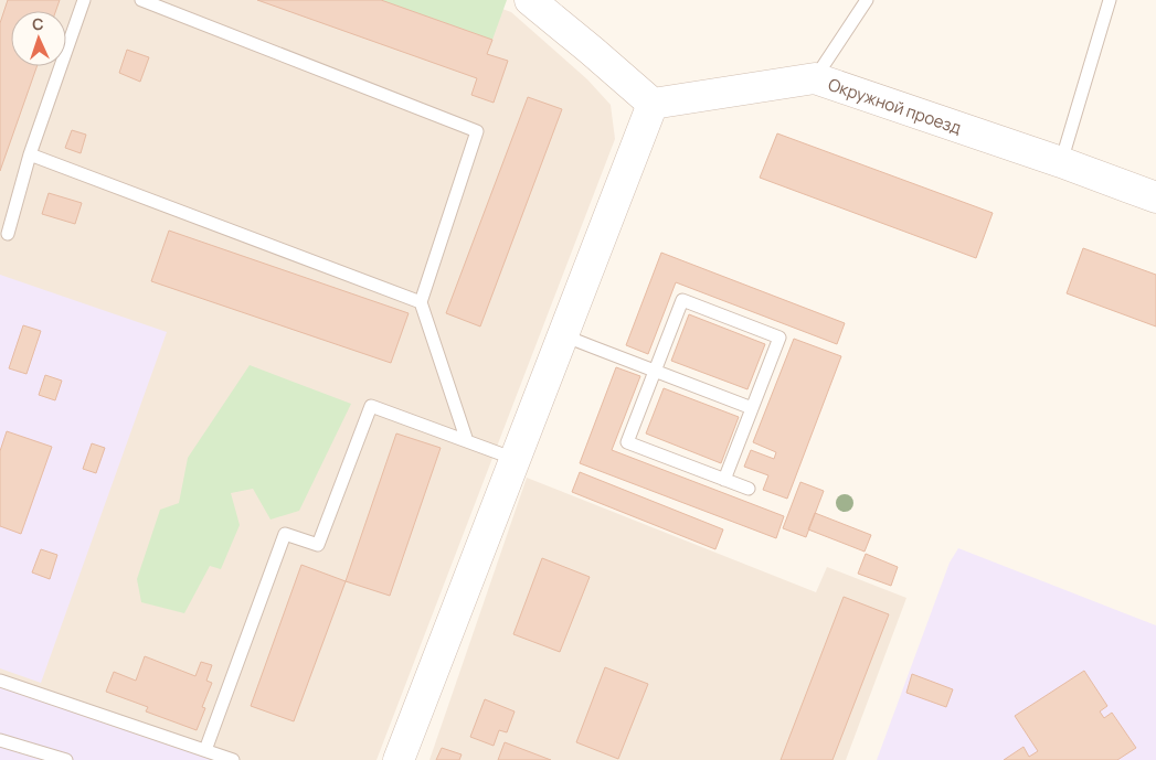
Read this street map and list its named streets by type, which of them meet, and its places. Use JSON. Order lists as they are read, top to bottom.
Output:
{
  "streets": {
    "street": ["Окружной проезд"]
  },
  "north": "top"
}
